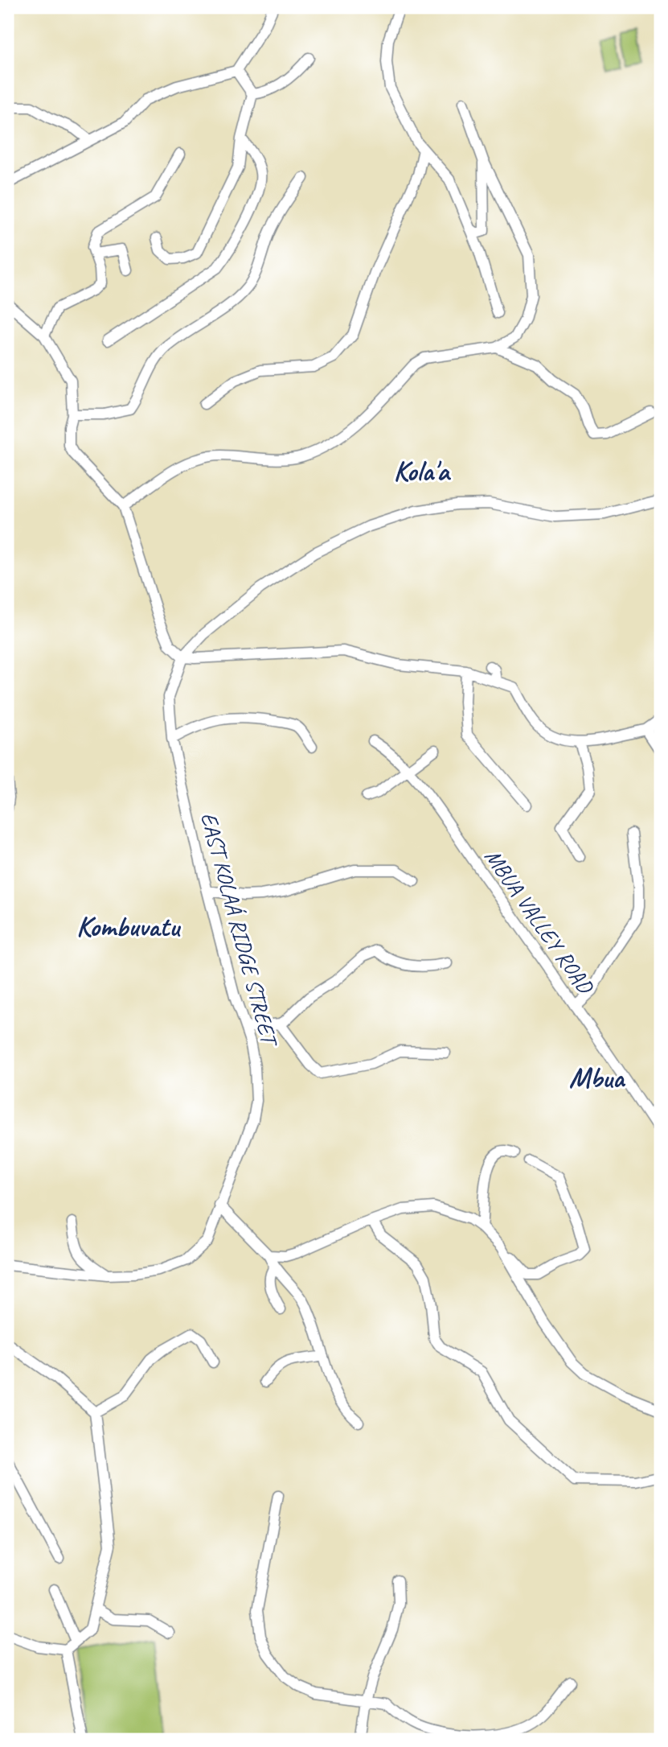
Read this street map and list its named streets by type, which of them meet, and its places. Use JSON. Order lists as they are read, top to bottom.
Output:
{
  "streets": {
    "street": ["MBUA VALLEY ROAD", "EAST KOLAÁ RIDGE STREET"]
  },
  "districts": ["Kola'a", "Kombuvatu", "Mbua"]
}
